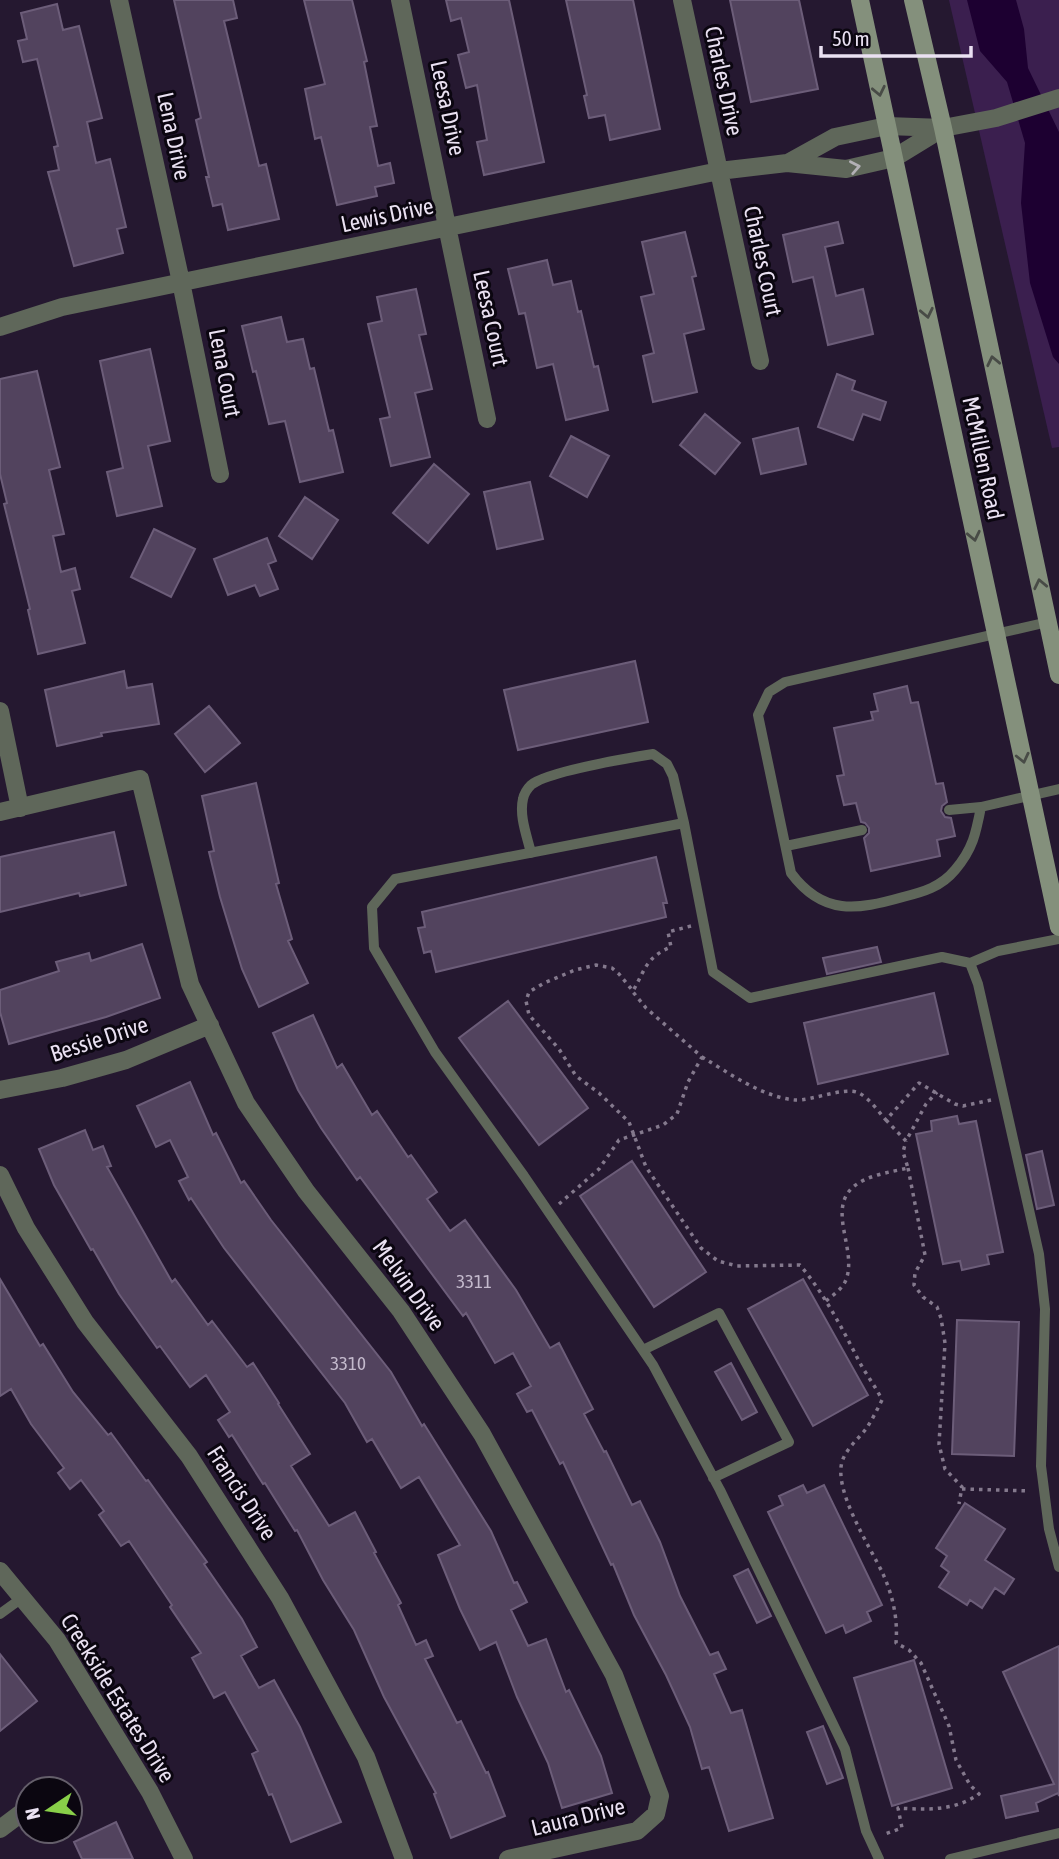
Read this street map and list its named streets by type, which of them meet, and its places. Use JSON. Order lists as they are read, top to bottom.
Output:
{
  "streets": {
    "main road": ["McMillen Road"],
    "street": [
      "Charles Drive",
      "Leesa Drive",
      "Lena Drive",
      "Lewis Drive",
      "Charles Court",
      "Leesa Court",
      "Lena Court",
      "Bessie Drive",
      "Melvin Drive",
      "Francis Drive",
      "Creekside Estates Drive",
      "Laura Drive"
    ]
  },
  "crossings": [
    ["Charles Drive", "Lewis Drive"],
    ["Charles Drive", "Charles Court"],
    ["Leesa Drive", "Lewis Drive"],
    ["Leesa Drive", "Leesa Court"],
    ["Lena Drive", "Lewis Drive"],
    ["Lena Drive", "Lena Court"],
    ["Lewis Drive", "Charles Court"],
    ["Lewis Drive", "Leesa Court"],
    ["Lewis Drive", "Lena Court"],
    ["Lewis Drive", "McMillen Road"],
    ["Bessie Drive", "Melvin Drive"],
    ["Melvin Drive", "Laura Drive"]
  ],
  "house_numbers": ["3311", "3310"],
  "scale_bar": "50 m",
  "north": "left"
}
